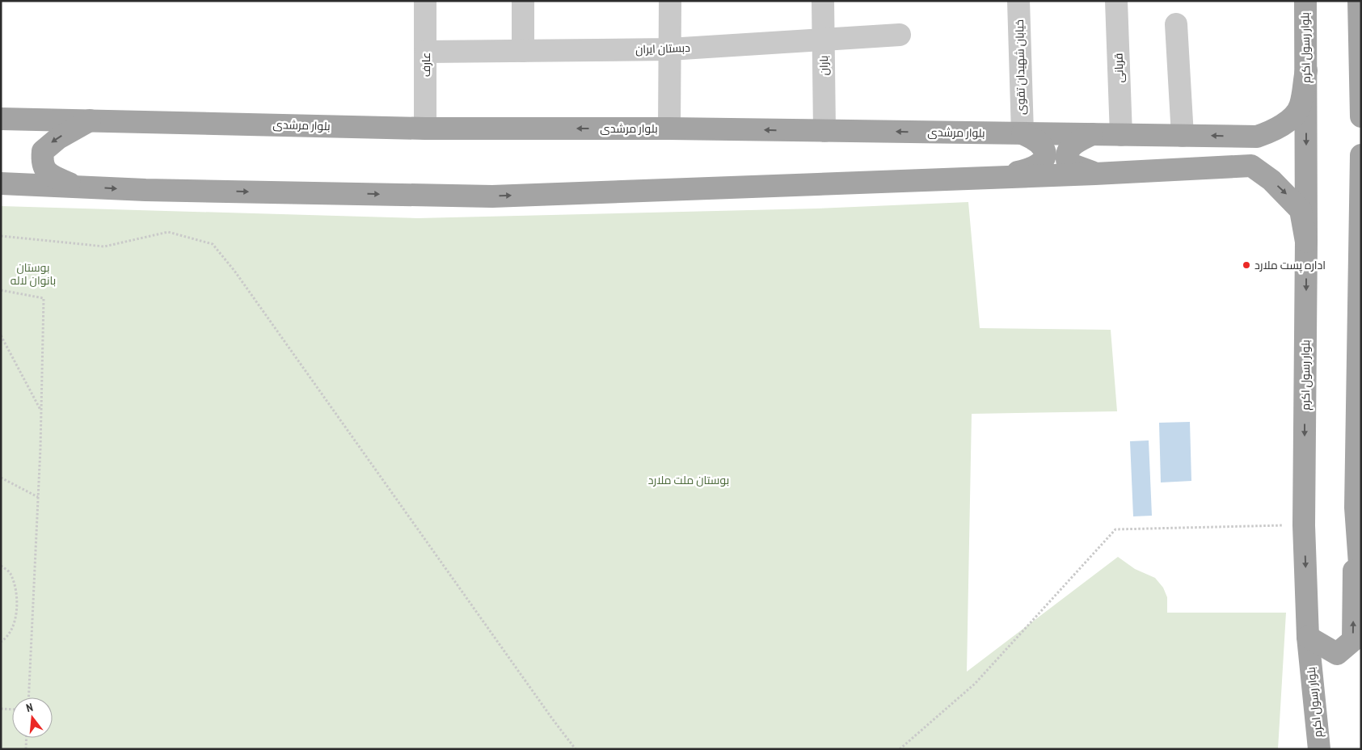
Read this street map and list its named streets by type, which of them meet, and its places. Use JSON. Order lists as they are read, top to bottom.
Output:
{
  "streets": {
    "main road": ["بلوار رسول اکرم", "بلوار مرشدی"],
    "street": [
      "دبستان ایران",
      "عارف",
      "باران",
      "خیابان شهیدان تقوی",
      "قربانی"
    ]
  },
  "crossings": [
    ["بلوار رسول اکرم", "بلوار مرشدی"],
    ["دبستان ایران", "عارف"],
    ["دبستان ایران", "باران"],
    ["عارف", "بلوار مرشدی"],
    ["باران", "بلوار مرشدی"],
    ["خیابان شهیدان تقوی", "بلوار مرشدی"],
    ["قربانی", "بلوار مرشدی"]
  ],
  "parks": ["بوستان بانوان لاله", "بوستان ملت ملارد"],
  "places": ["اداره پست ملارد"],
  "north": "top"
}
